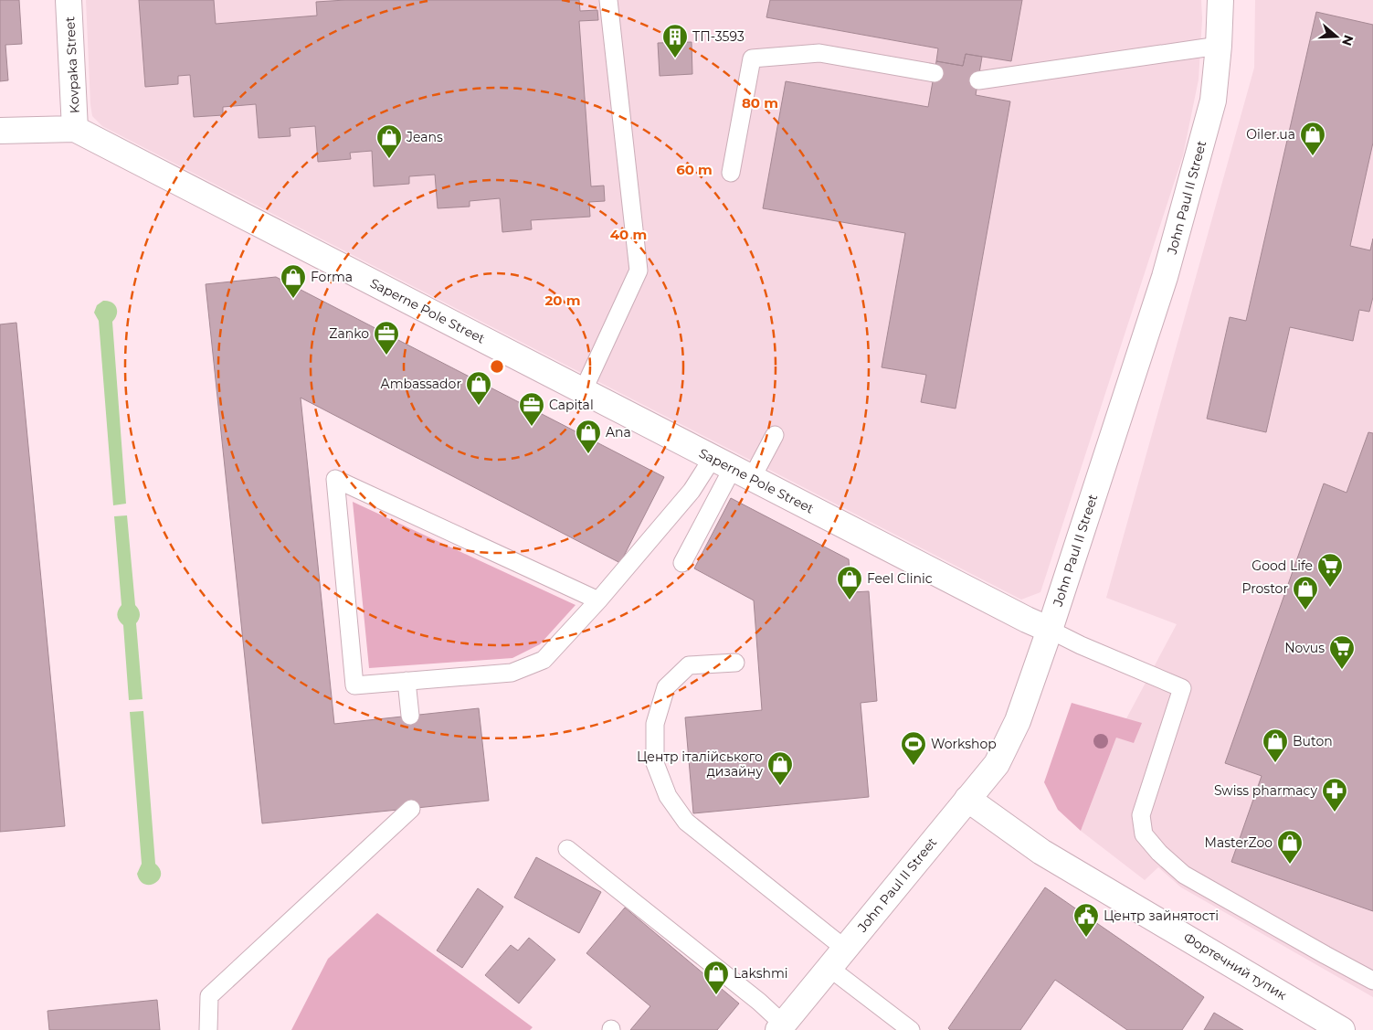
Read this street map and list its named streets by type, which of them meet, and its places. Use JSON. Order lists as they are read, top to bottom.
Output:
{
  "streets": {
    "street": [
      "Kovpaka Street",
      "John Paul II Street",
      "Saperne Pole Street",
      "Фортечний тупик"
    ]
  },
  "crossings": [
    ["Kovpaka Street", "Saperne Pole Street"],
    ["John Paul II Street", "Saperne Pole Street"],
    ["John Paul II Street", "Фортечний тупик"]
  ],
  "places": {
    "building": ["ТП-3593"],
    "shop": [
      "Oiler.ua",
      "Jeans",
      "Forma",
      "Ambassador",
      "Ana",
      "Feel Clinic",
      "Prostor",
      "Buton",
      "Центр італійського дизайну",
      "MasterZoo",
      "Lakshmi"
    ],
    "office": ["Zanko", "Capital"],
    "supermarket": ["Good Life", "Novus"],
    "sports": ["Workshop"],
    "pharmacy": ["Swiss pharmacy"],
    "public building": ["Центр зайнятості"]
  },
  "north": "right",
  "rings": [
    "80 m",
    "60 m",
    "40 m",
    "20 m"
  ]
}
